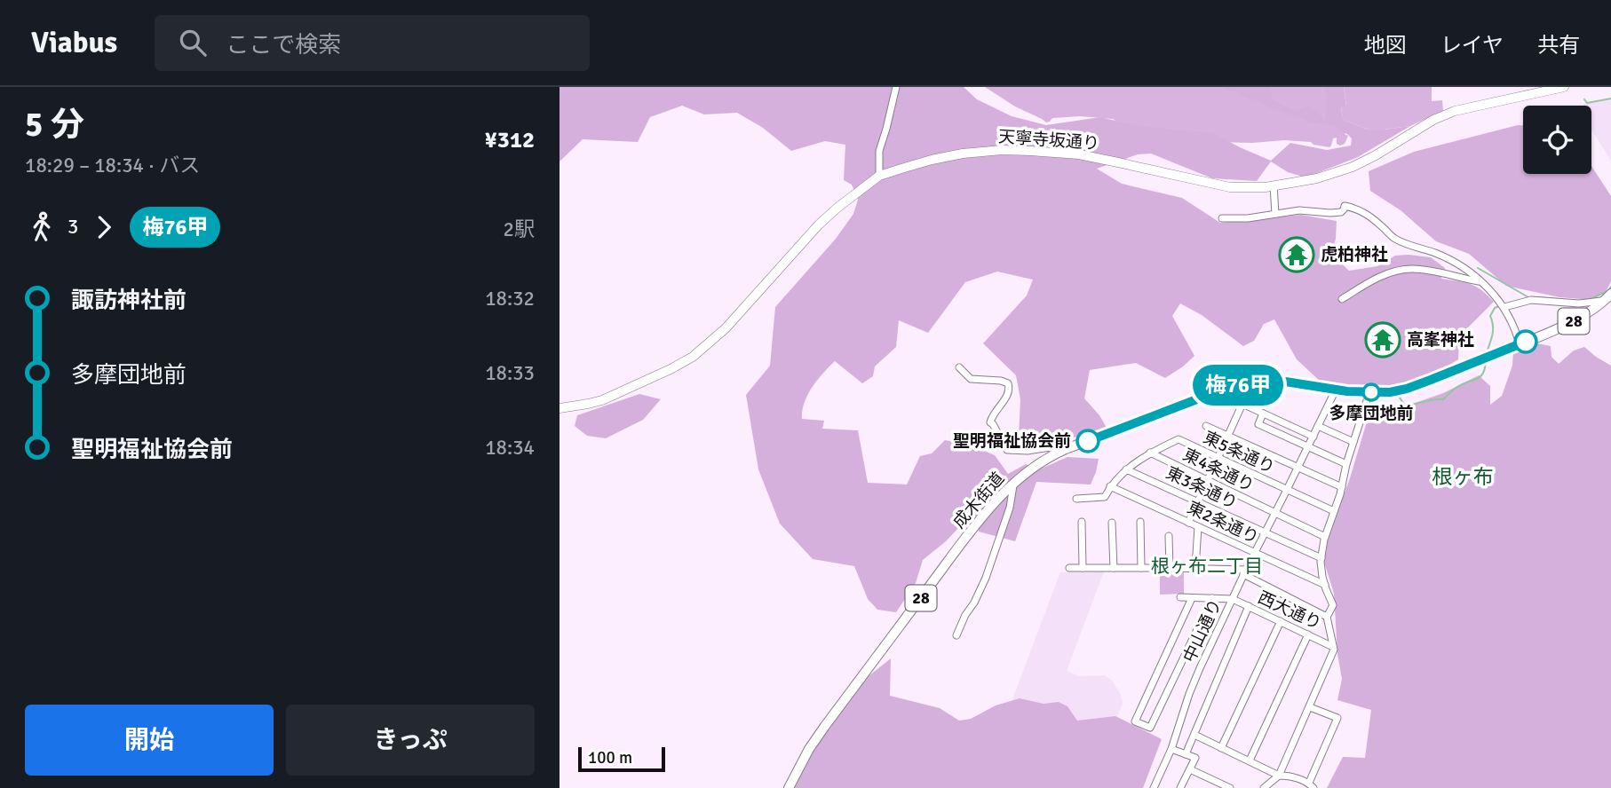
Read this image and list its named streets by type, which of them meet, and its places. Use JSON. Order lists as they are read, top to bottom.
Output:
{
  "streets": {
    "main road": ["28", "成木街道"],
    "street": [
      "天寧寺坂通り",
      "東5条通り",
      "東4条通り",
      "東3条通り",
      "東2条通り",
      "西大通り",
      "中山通り"
    ]
  },
  "crossings": [
    ["東5条通り", "東4条通り"],
    ["東5条通り", "中山通り"],
    ["東4条通り", "中山通り"],
    ["東3条通り", "中山通り"],
    ["成木街道", "中山通り"],
    ["東2条通り", "中山通り"],
    ["西大通り", "中山通り"]
  ],
  "districts": ["根ヶ布", "根ヶ布二丁目"],
  "places": {
    "temple": ["虎柏神社", "高峯神社"],
    "other": ["多摩団地前", "聖明福祉協会前"]
  },
  "lines": ["bus line 梅76甲"],
  "scale_bar": "100 m",
  "page": {
    "header": "Viabus",
    "search": "ここで検索",
    "nav": ["地図", "レイヤ", "共有"],
    "heading": ["5 分", "18:29 – 18:34 · バス", "¥312"],
    "on_map": "梅76甲",
    "legs": ["3", "梅76甲", "2駅"],
    "list": [
      {
        "name": "諏訪神社前",
        "value": "18:32"
      },
      {
        "name": "多摩団地前",
        "value": "18:33"
      },
      {
        "name": "聖明福祉協会前",
        "value": "18:34"
      }
    ],
    "buttons": ["開始", "きっぷ"],
    "scale": "100 m"
  }
}
